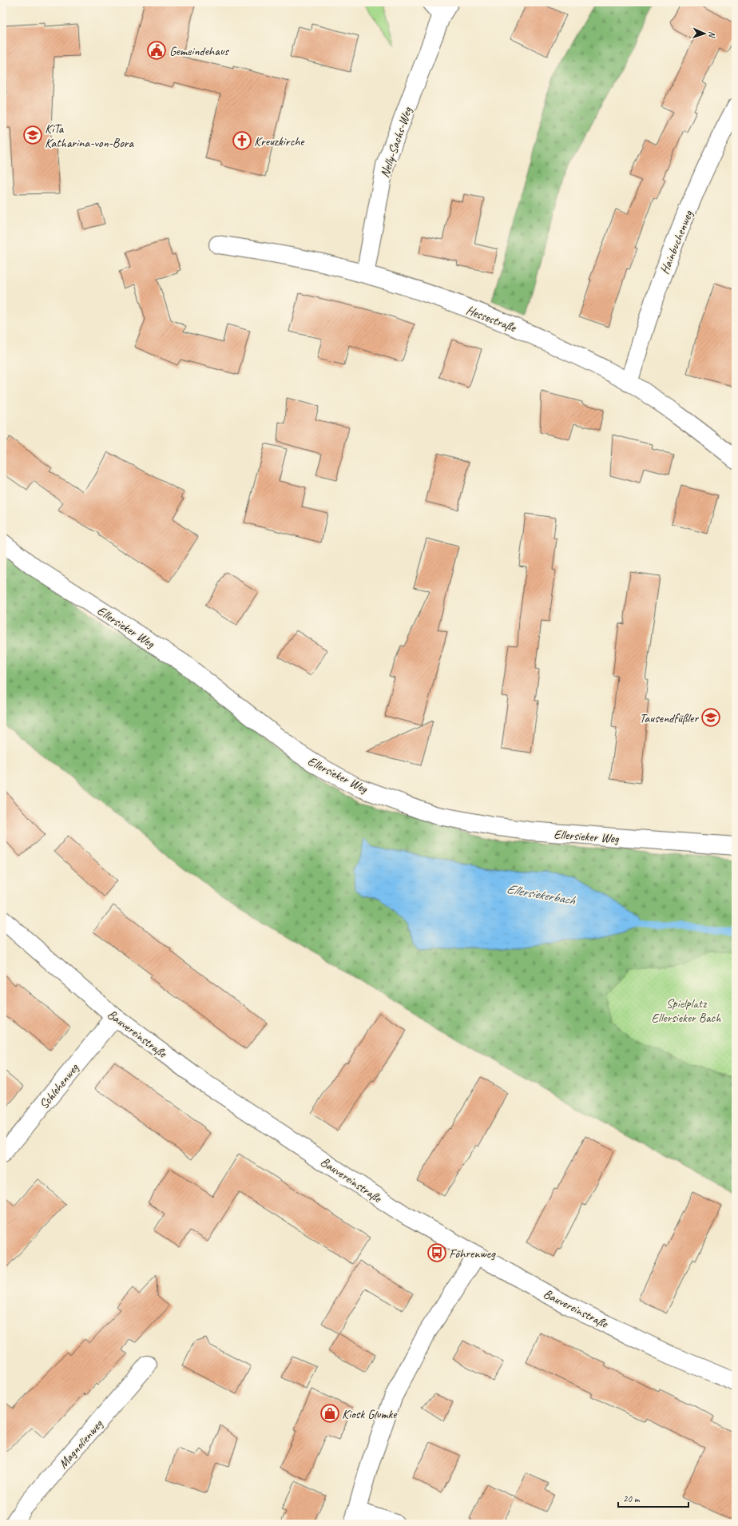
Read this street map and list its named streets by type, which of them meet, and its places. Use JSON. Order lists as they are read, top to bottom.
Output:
{
  "streets": {
    "street": [
      "Nelly-Sachs-Weg",
      "Hainbuchenweg",
      "Hessestraße",
      "Ellersieker Weg",
      "Bauvereinstraße",
      "Schlehenweg",
      "Magnolienweg"
    ]
  },
  "crossings": [
    ["Nelly-Sachs-Weg", "Hessestraße"],
    ["Hainbuchenweg", "Hessestraße"],
    ["Bauvereinstraße", "Schlehenweg"]
  ],
  "water": ["Ellersiekerbach"],
  "parks": ["Spielplatz Ellersieker Bach"],
  "places": {
    "public building": ["Gemeindehaus"],
    "school or university": ["KiTa Katharina-von-Bora", "Tausendfüßler"],
    "church": ["Kreuzkirche"],
    "bus stop": ["Föhrenweg"],
    "shop": ["Kiosk Glumke"]
  },
  "scale_bar": "20 m",
  "north": "right"
}
